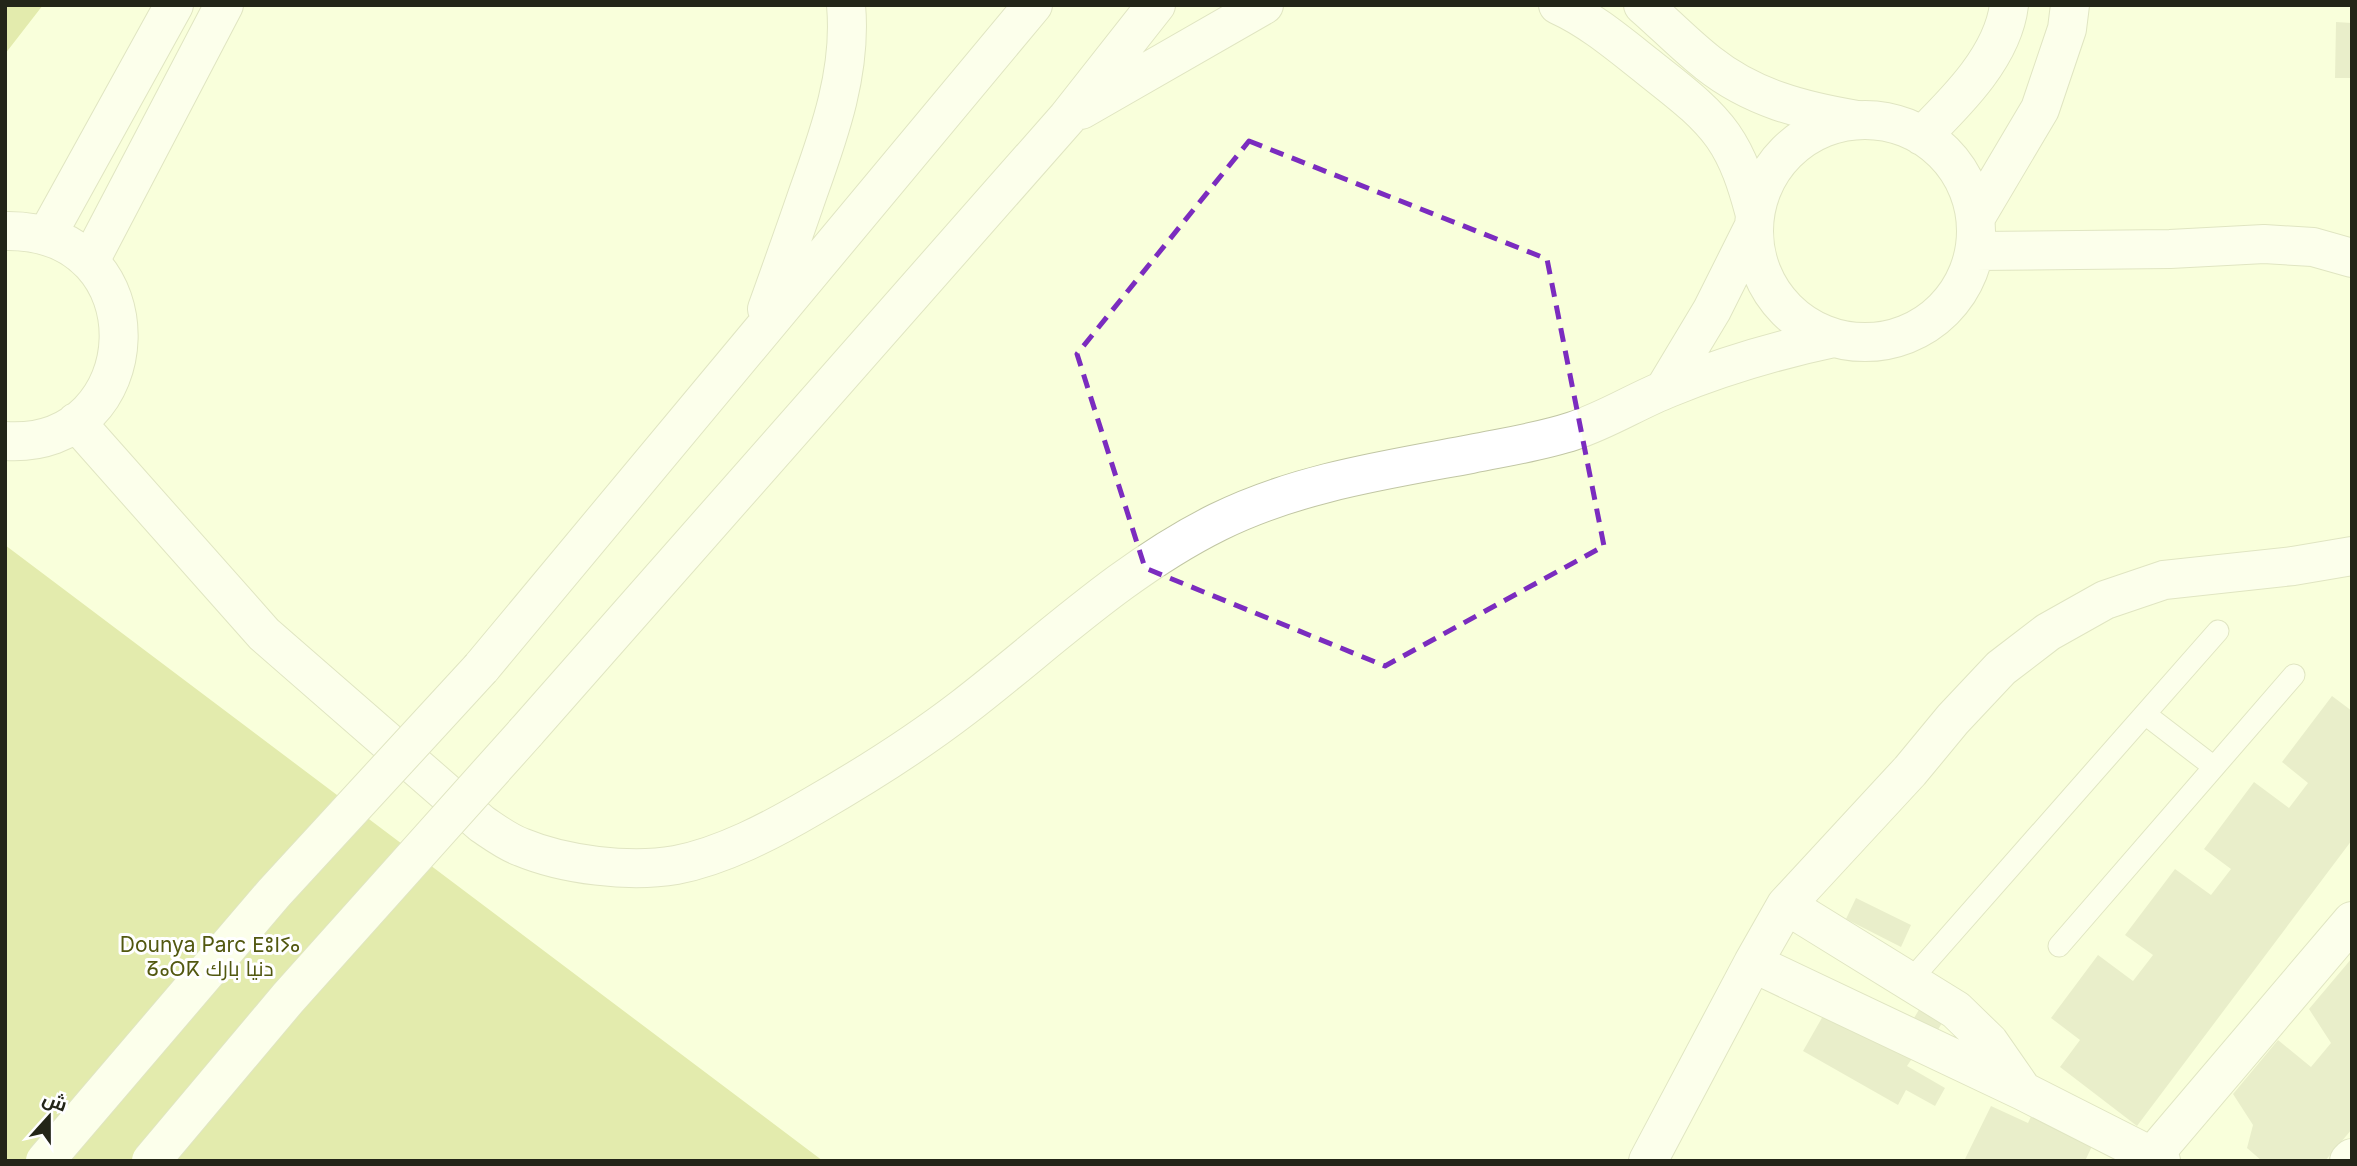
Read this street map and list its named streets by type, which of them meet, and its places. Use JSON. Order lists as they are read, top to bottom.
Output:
{
  "parks": ["Dounya Parc ⴹⵓⵏⵢⴰ ⵒⴰⵔⴽ دنيا بارك"],
  "north": "top"
}
